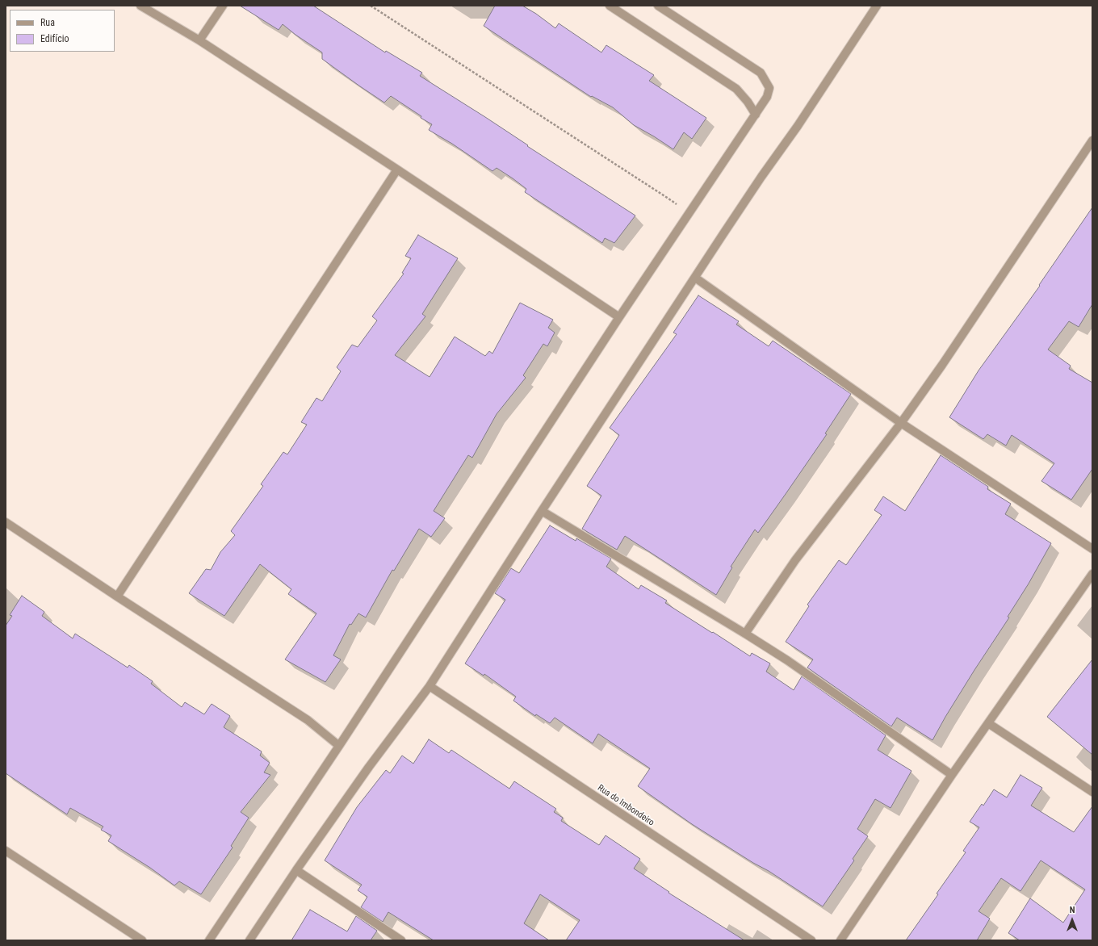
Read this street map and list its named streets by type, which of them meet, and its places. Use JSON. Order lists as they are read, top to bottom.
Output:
{
  "streets": {
    "street": ["Rua do Imbondeiro"]
  },
  "legend": ["Rua", "Edifício"],
  "north": "top"
}
